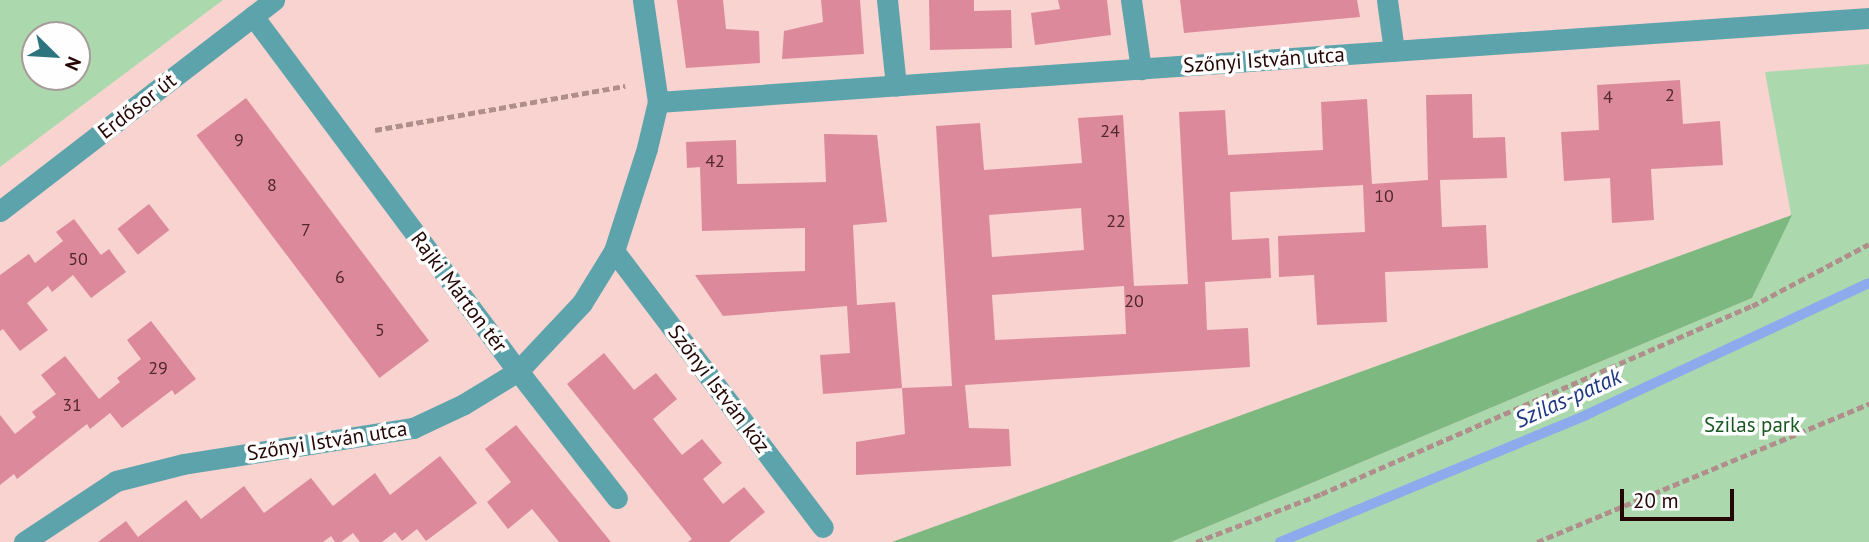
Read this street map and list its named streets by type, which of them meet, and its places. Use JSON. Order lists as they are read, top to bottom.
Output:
{
  "streets": {
    "street": [
      "Szőnyi István utca",
      "Erdősor út",
      "Rajki Márton tér",
      "Szőnyi István köz"
    ]
  },
  "crossings": [
    ["Szőnyi István utca", "Rajki Márton tér"],
    ["Erdősor út", "Rajki Márton tér"],
    ["Rajki Márton tér", "Szőnyi István köz"]
  ],
  "water": ["Szilas-patak"],
  "parks": ["Szilas park"],
  "house_numbers": [
    "2",
    "4",
    "24",
    "9",
    "42",
    "8",
    "10",
    "22",
    "7",
    "50",
    "6",
    "20",
    "5",
    "29",
    "31"
  ],
  "scale_bar": "20 m",
  "north": "bottom right"
}
